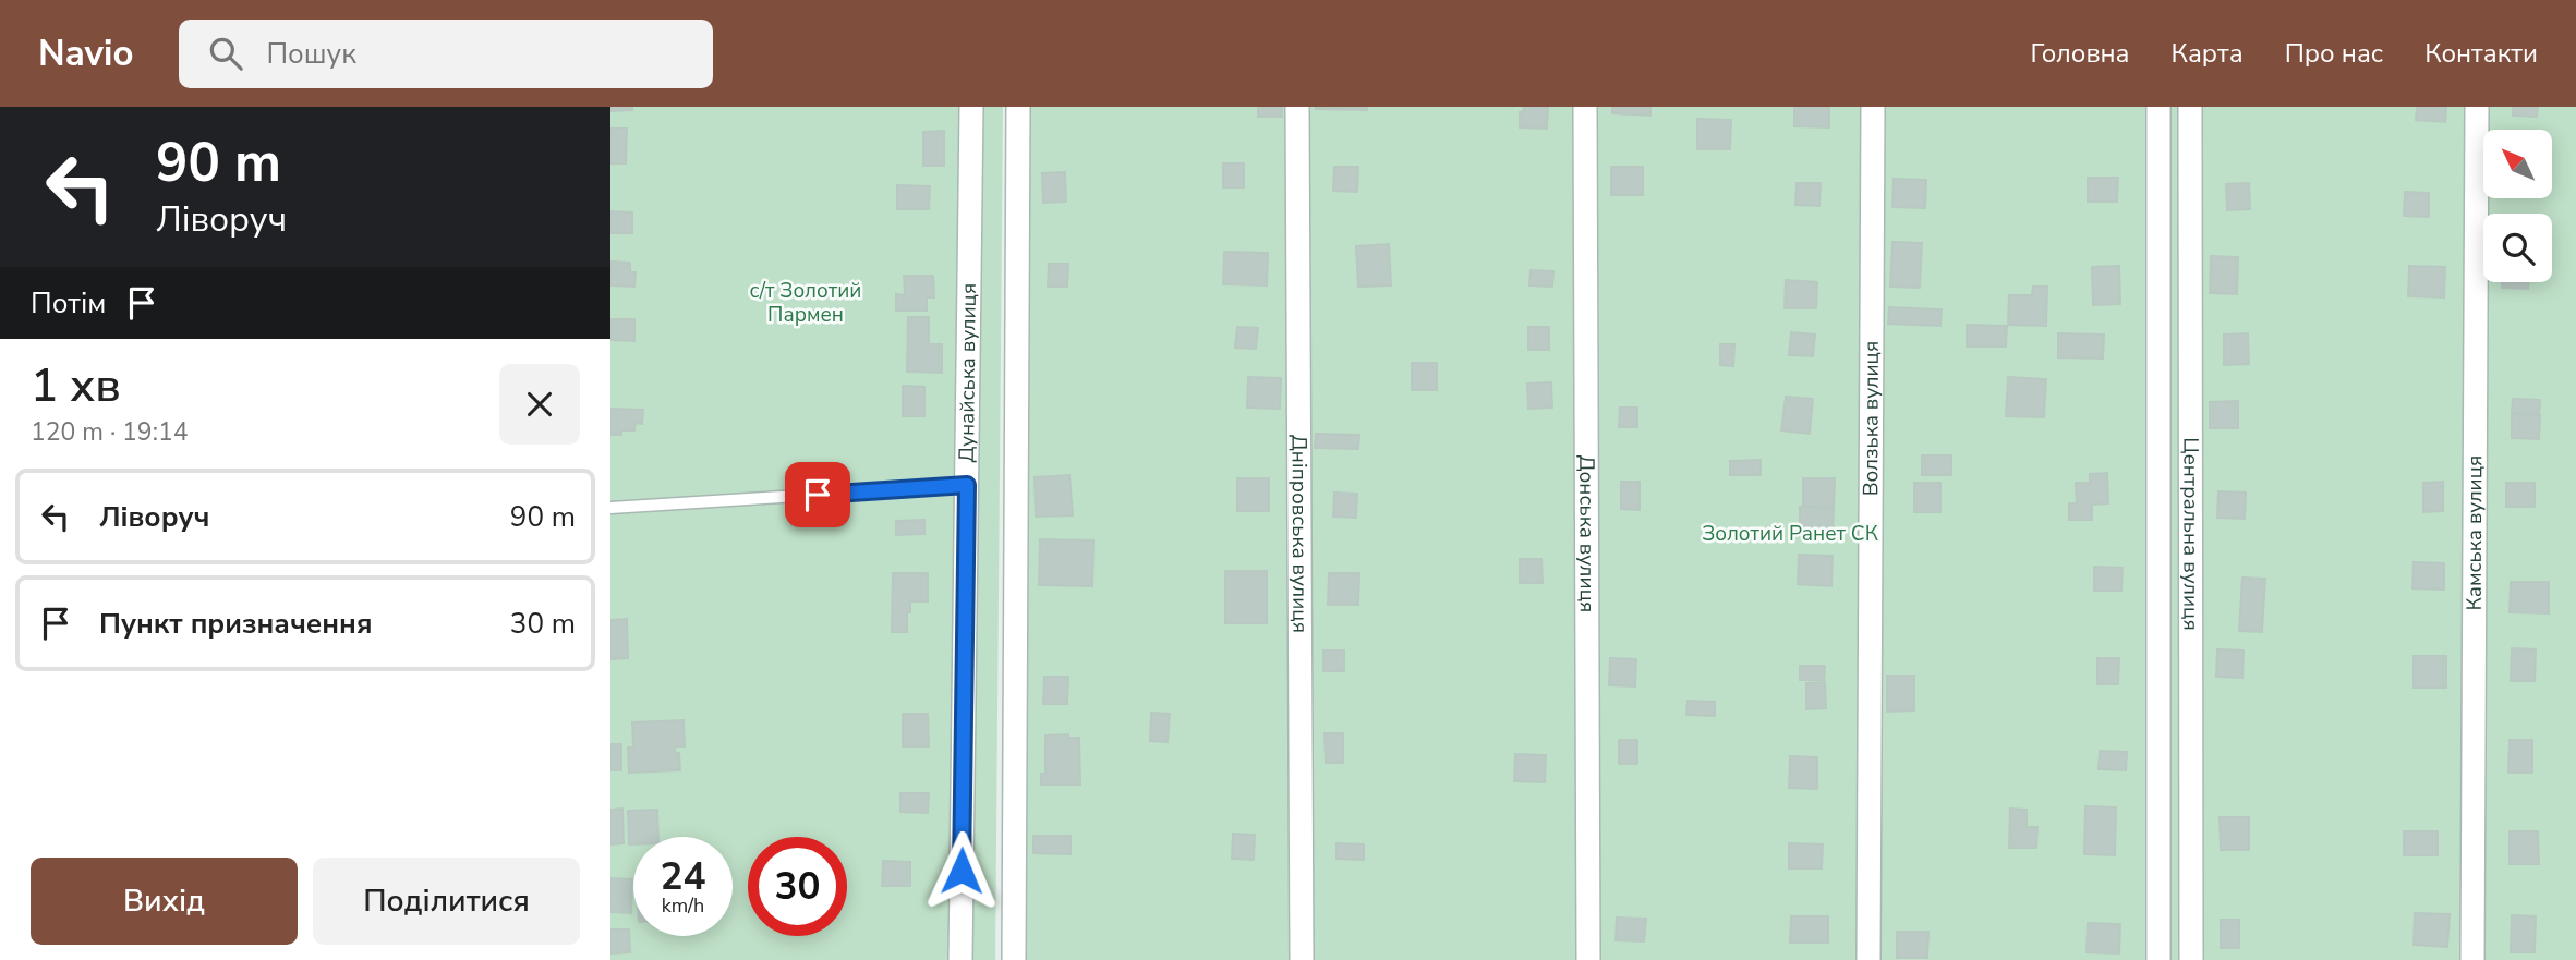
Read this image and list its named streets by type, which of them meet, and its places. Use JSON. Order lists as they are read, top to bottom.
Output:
{
  "streets": {
    "street": [
      "Дунайська вулиця",
      "Волзька вулиця",
      "Дніпровська вулиця",
      "Донська вулиця",
      "Центральна вулиця",
      "Камська вулиця"
    ]
  },
  "parks": ["с/т Золотий Пармен", "Золотий Ранет СК"],
  "north": "top left",
  "page": {
    "header": "Navio",
    "search": "Пошук",
    "nav": [
      "Головна",
      "Карта",
      "Про нас",
      "Контакти"
    ],
    "turn": ["90 m", "Ліворуч"],
    "then": "Потім",
    "heading": ["1 хв", "120 m · 19:14"],
    "list": [
      {
        "name": "Ліворуч",
        "value": "90 m"
      },
      {
        "name": "Пункт призначення",
        "value": "30 m"
      }
    ],
    "speed": "24 km/h",
    "limit": "30",
    "buttons": ["Вихід", "Поділитися"]
  }
}
